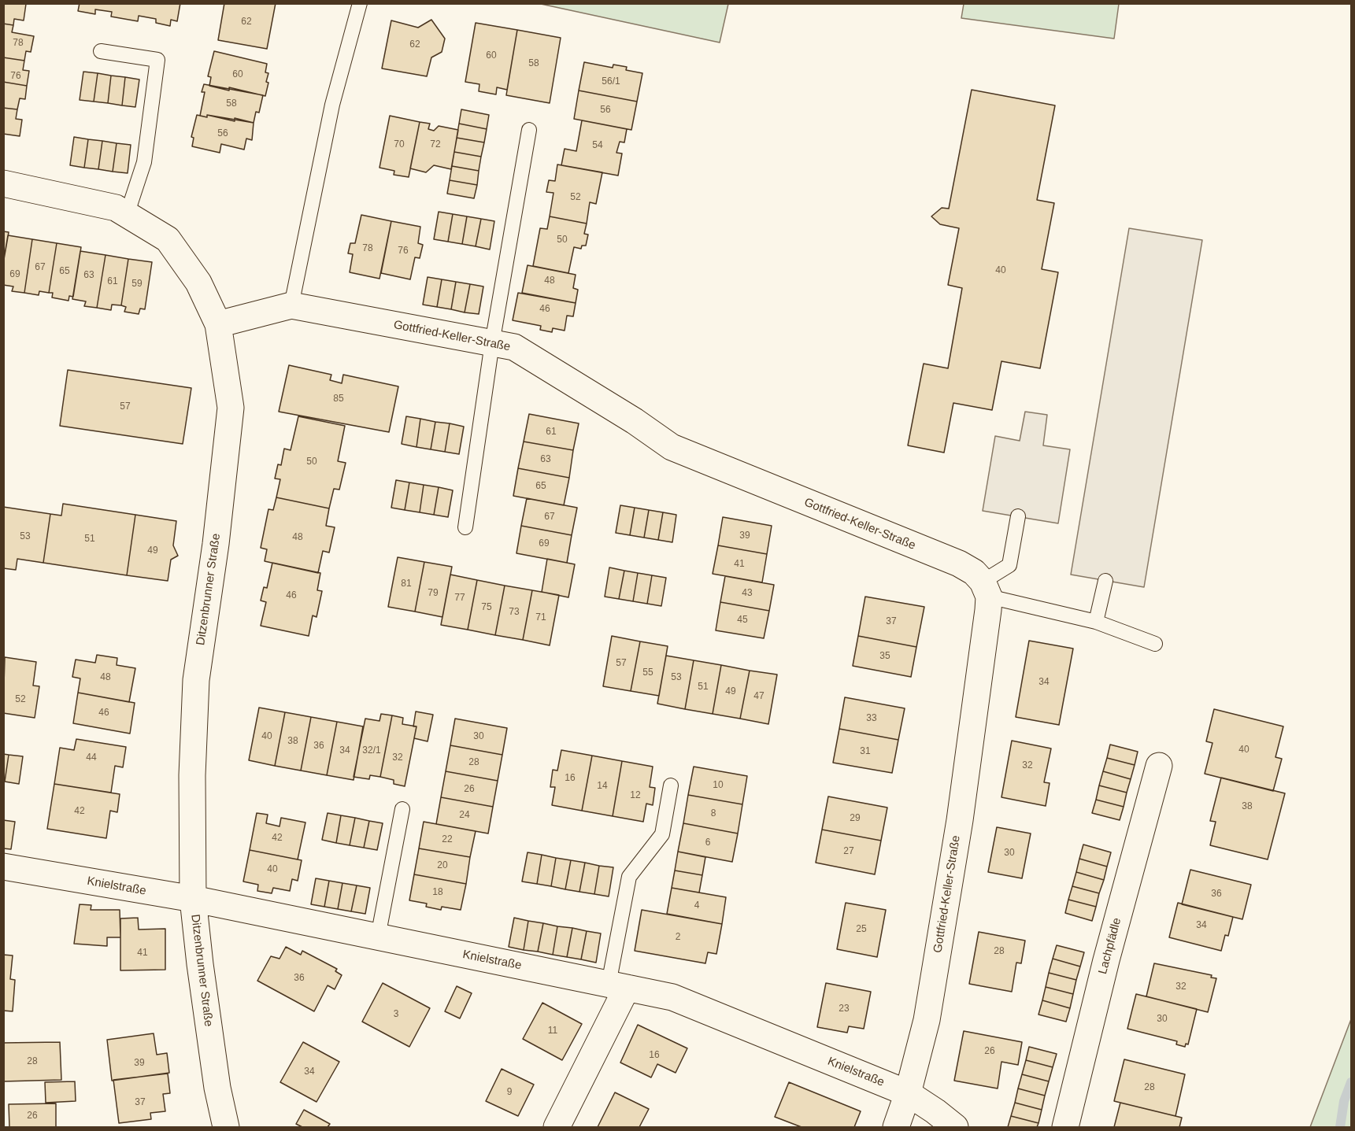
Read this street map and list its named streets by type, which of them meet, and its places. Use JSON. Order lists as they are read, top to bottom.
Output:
{
  "streets": {
    "street": [
      "Gottfried-Keller-Straße",
      "Ditzenbrunner Straße",
      "Knielstraße",
      "Lachpfädle"
    ]
  },
  "crossings": [
    ["Gottfried-Keller-Straße", "Ditzenbrunner Straße"],
    ["Gottfried-Keller-Straße", "Knielstraße"],
    ["Ditzenbrunner Straße", "Knielstraße"]
  ],
  "house_numbers": [
    "62",
    "78",
    "62",
    "60",
    "58",
    "60",
    "76",
    "56/1",
    "58",
    "56",
    "56",
    "70",
    "72",
    "54",
    "52",
    "50",
    "78",
    "76",
    "67",
    "40",
    "65",
    "69",
    "63",
    "48",
    "61",
    "59",
    "46",
    "85",
    "57",
    "61",
    "63",
    "50",
    "65",
    "67",
    "39",
    "53",
    "48",
    "51",
    "69",
    "49",
    "41",
    "81",
    "79",
    "43",
    "46",
    "77",
    "75",
    "73",
    "71",
    "45",
    "37",
    "35",
    "57",
    "55",
    "48",
    "53",
    "34",
    "51",
    "49",
    "47",
    "52",
    "46",
    "33",
    "40",
    "30",
    "38",
    "36",
    "40",
    "34",
    "32/1",
    "31",
    "44",
    "32",
    "28",
    "32",
    "16",
    "10",
    "14",
    "26",
    "12",
    "38",
    "42",
    "8",
    "24",
    "29",
    "42",
    "22",
    "6",
    "27",
    "30",
    "20",
    "40",
    "18",
    "36",
    "4",
    "34",
    "25",
    "2",
    "28",
    "41",
    "36",
    "32",
    "23",
    "3",
    "30",
    "11",
    "26",
    "16",
    "28",
    "39",
    "34",
    "28",
    "9",
    "37",
    "26"
  ]
}
